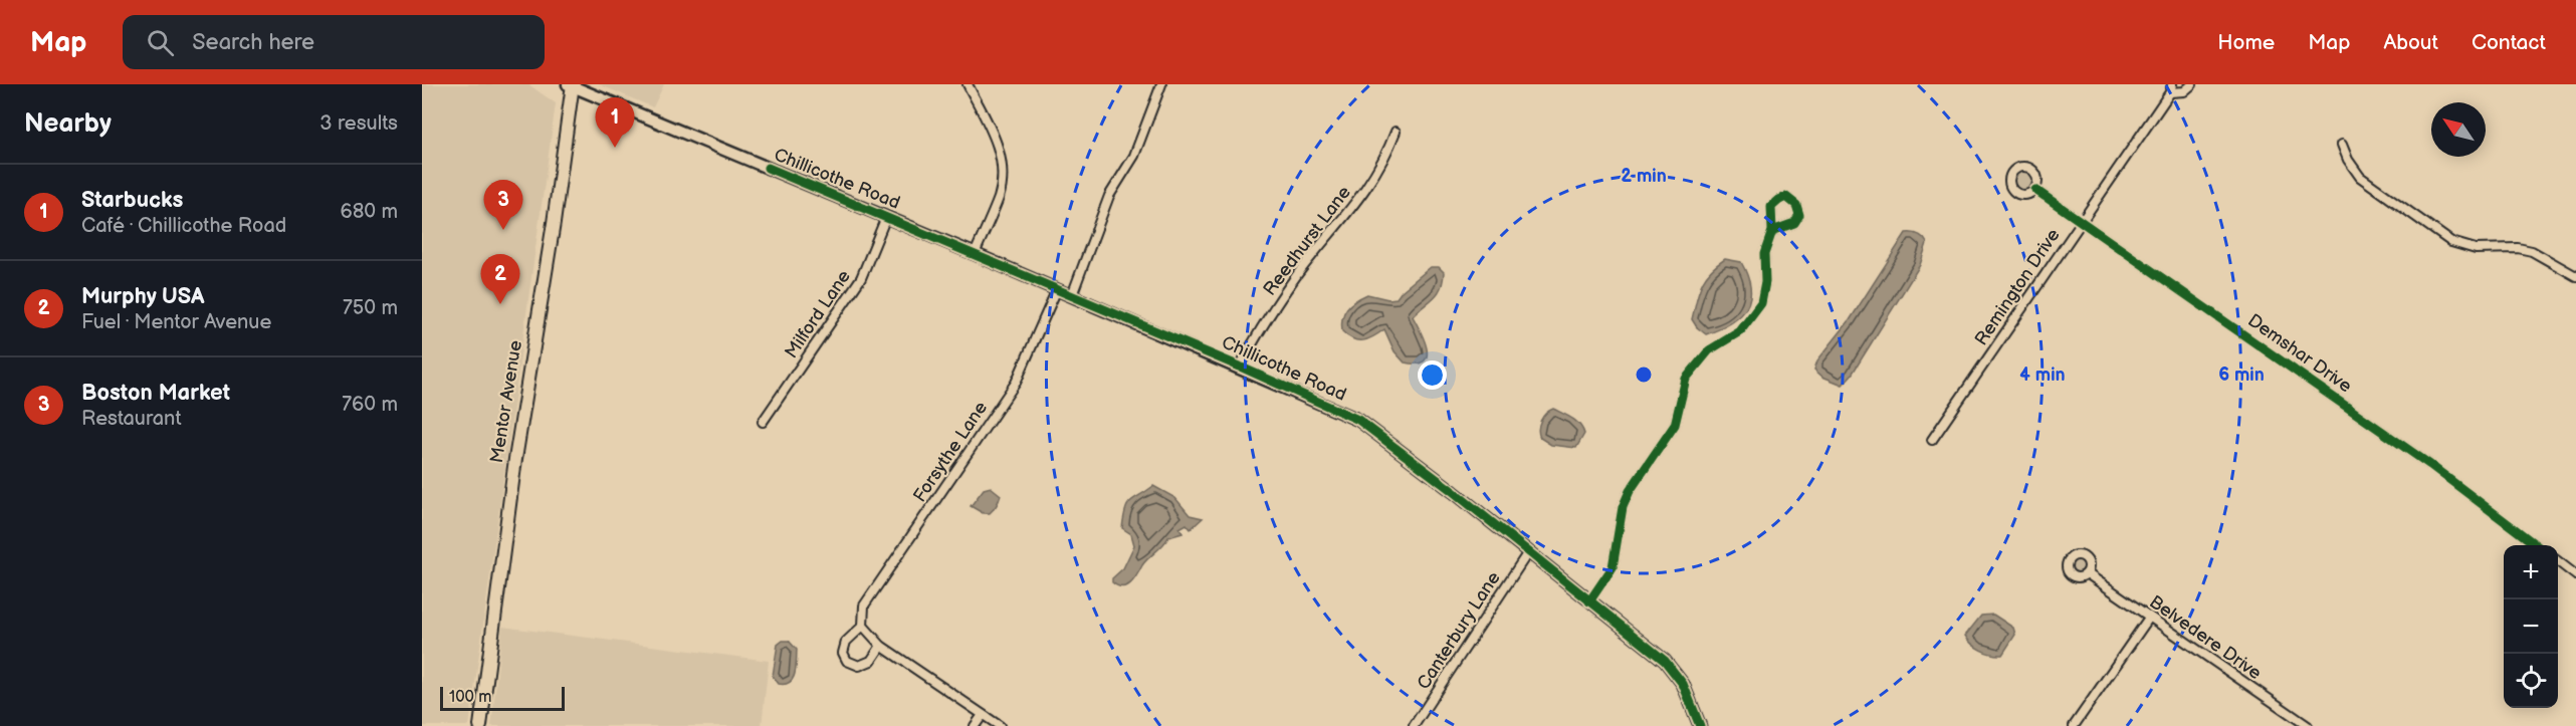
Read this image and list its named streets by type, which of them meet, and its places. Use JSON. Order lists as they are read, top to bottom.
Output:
{
  "streets": {
    "main road": ["Mentor Avenue"],
    "street": [
      "Chillicothe Road",
      "Reedhurst Lane",
      "Remington Drive",
      "Milford Lane",
      "Demshar Drive",
      "Forsythe Lane",
      "Canterbury Lane",
      "Belvedere Drive"
    ]
  },
  "crossings": [
    ["Chillicothe Road", "Reedhurst Lane"],
    ["Chillicothe Road", "Milford Lane"],
    ["Chillicothe Road", "Mentor Avenue"],
    ["Chillicothe Road", "Forsythe Lane"],
    ["Chillicothe Road", "Canterbury Lane"],
    ["Remington Drive", "Demshar Drive"]
  ],
  "scale_bar": "100 m",
  "north": "top left",
  "page": {
    "header": "Map",
    "search": "Search here",
    "nav": [
      "Home",
      "Map",
      "About",
      "Contact"
    ],
    "heading": ["Nearby", "3 results"],
    "pins": ["1", "3", "2"],
    "list": [
      {
        "mark": "1",
        "name": "Starbucks",
        "note": "Café · Chillicothe Road",
        "value": "680 m"
      },
      {
        "mark": "2",
        "name": "Murphy USA",
        "note": "Fuel · Mentor Avenue",
        "value": "750 m"
      },
      {
        "mark": "3",
        "name": "Boston Market",
        "note": "Restaurant",
        "value": "760 m"
      }
    ],
    "map_buttons": ["+", "−"],
    "scale": "100 m"
  },
  "rings": ["2 min", "4 min", "6 min"]
}
